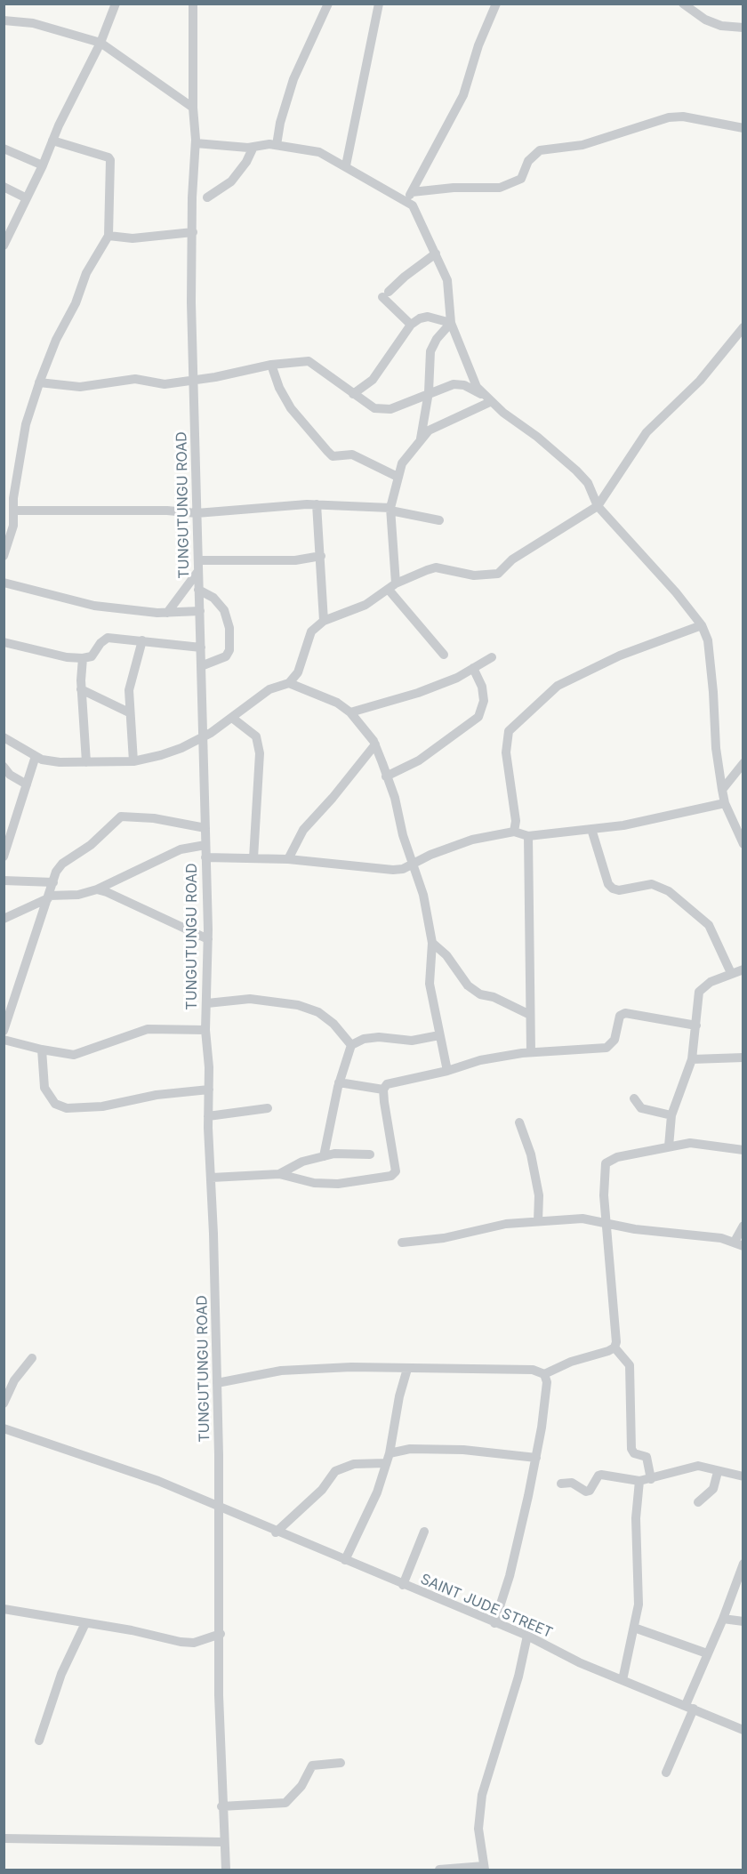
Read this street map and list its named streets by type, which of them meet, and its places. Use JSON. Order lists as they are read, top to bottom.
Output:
{
  "streets": {
    "street": ["TUNGUTUNGU ROAD", "SAINT JUDE STREET"]
  },
  "crossings": [
    ["TUNGUTUNGU ROAD", "SAINT JUDE STREET"]
  ]
}
